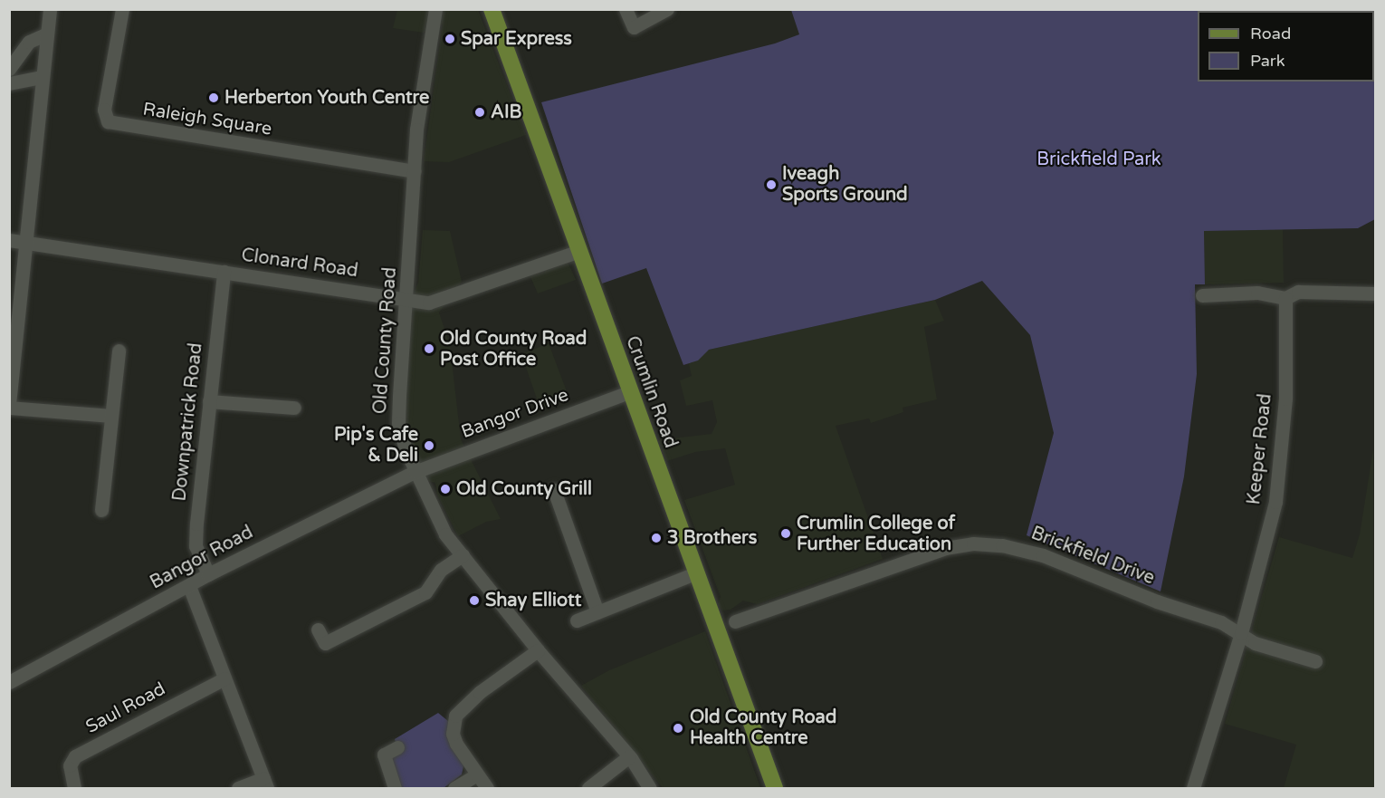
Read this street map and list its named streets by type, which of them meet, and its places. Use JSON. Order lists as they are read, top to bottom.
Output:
{
  "streets": {
    "main road": ["Crumlin Road"],
    "street": [
      "Raleigh Square",
      "Clonard Road",
      "Old County Road",
      "Bangor Drive",
      "Downpatrick Road",
      "Keeper Road",
      "Brickfield Drive",
      "Bangor Road",
      "Saul Road"
    ]
  },
  "crossings": [
    ["Raleigh Square", "Old County Road"],
    ["Clonard Road", "Old County Road"],
    ["Clonard Road", "Crumlin Road"],
    ["Clonard Road", "Downpatrick Road"],
    ["Old County Road", "Bangor Drive"],
    ["Old County Road", "Bangor Road"],
    ["Crumlin Road", "Bangor Drive"],
    ["Bangor Drive", "Bangor Road"],
    ["Downpatrick Road", "Bangor Road"],
    ["Keeper Road", "Brickfield Drive"]
  ],
  "parks": ["Brickfield Park"],
  "places": [
    "Spar Express",
    "Herberton Youth Centre",
    "AIB",
    "Iveagh Sports Ground",
    "Old County Road Post Office",
    "Pip's Cafe & Deli",
    "Old County Grill",
    "Crumlin College of Further Education",
    "3 Brothers",
    "Shay Elliott",
    "Old County Road Health Centre"
  ],
  "legend": ["Road", "Park"]
}
